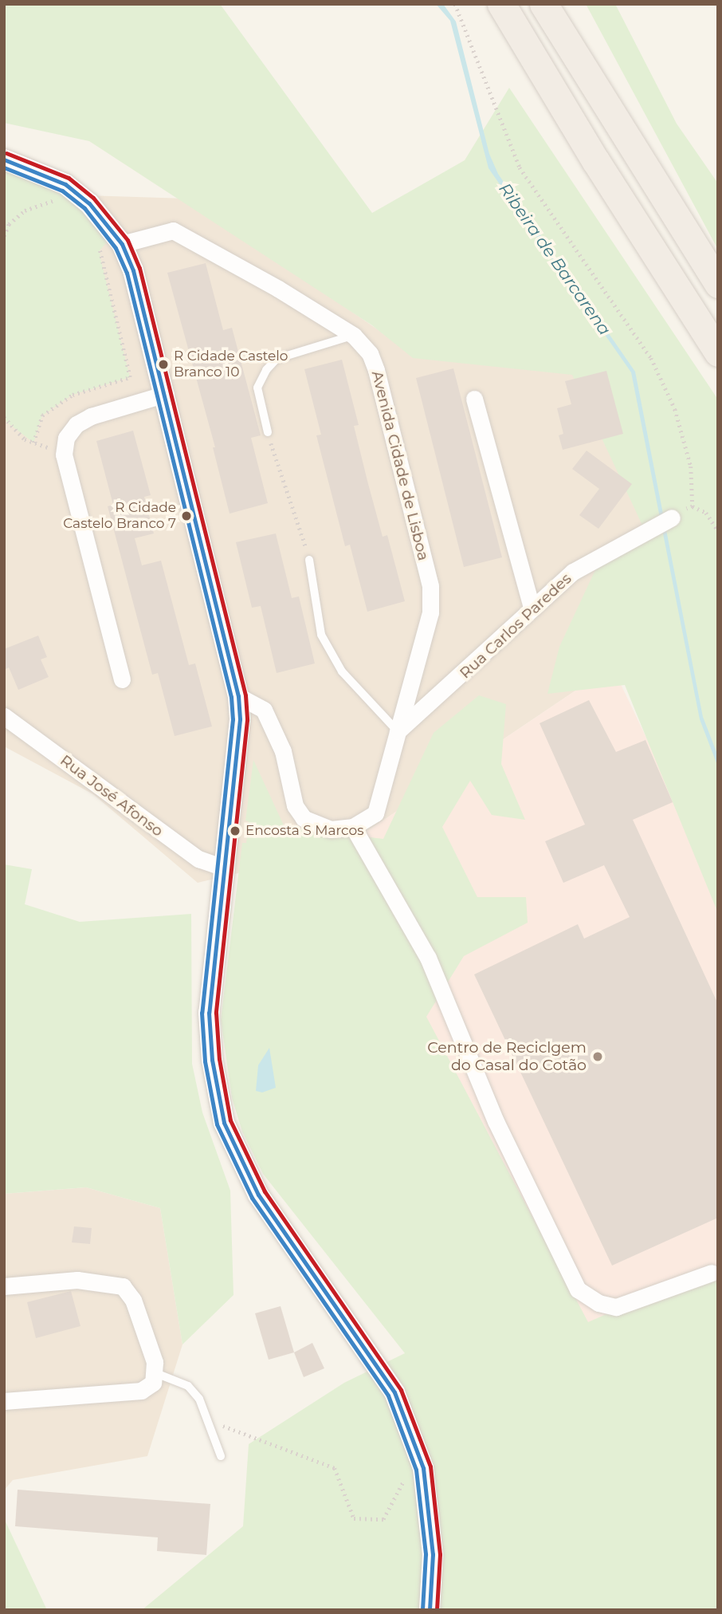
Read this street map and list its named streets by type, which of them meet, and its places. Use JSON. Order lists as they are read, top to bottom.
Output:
{
  "streets": {
    "street": ["Avenida Cidade de Lisboa", "Rua Carlos Paredes", "Rua José Afonso"]
  },
  "crossings": [
    ["Avenida Cidade de Lisboa", "Rua Carlos Paredes"]
  ],
  "water": ["Ribeira de Barcarena"],
  "places": [
    "R Cidade Castelo Branco 10",
    "R Cidade Castelo Branco 7",
    "Encosta S Marcos",
    "Centro de Reciclgem do Casal do Cotão"
  ]
}
